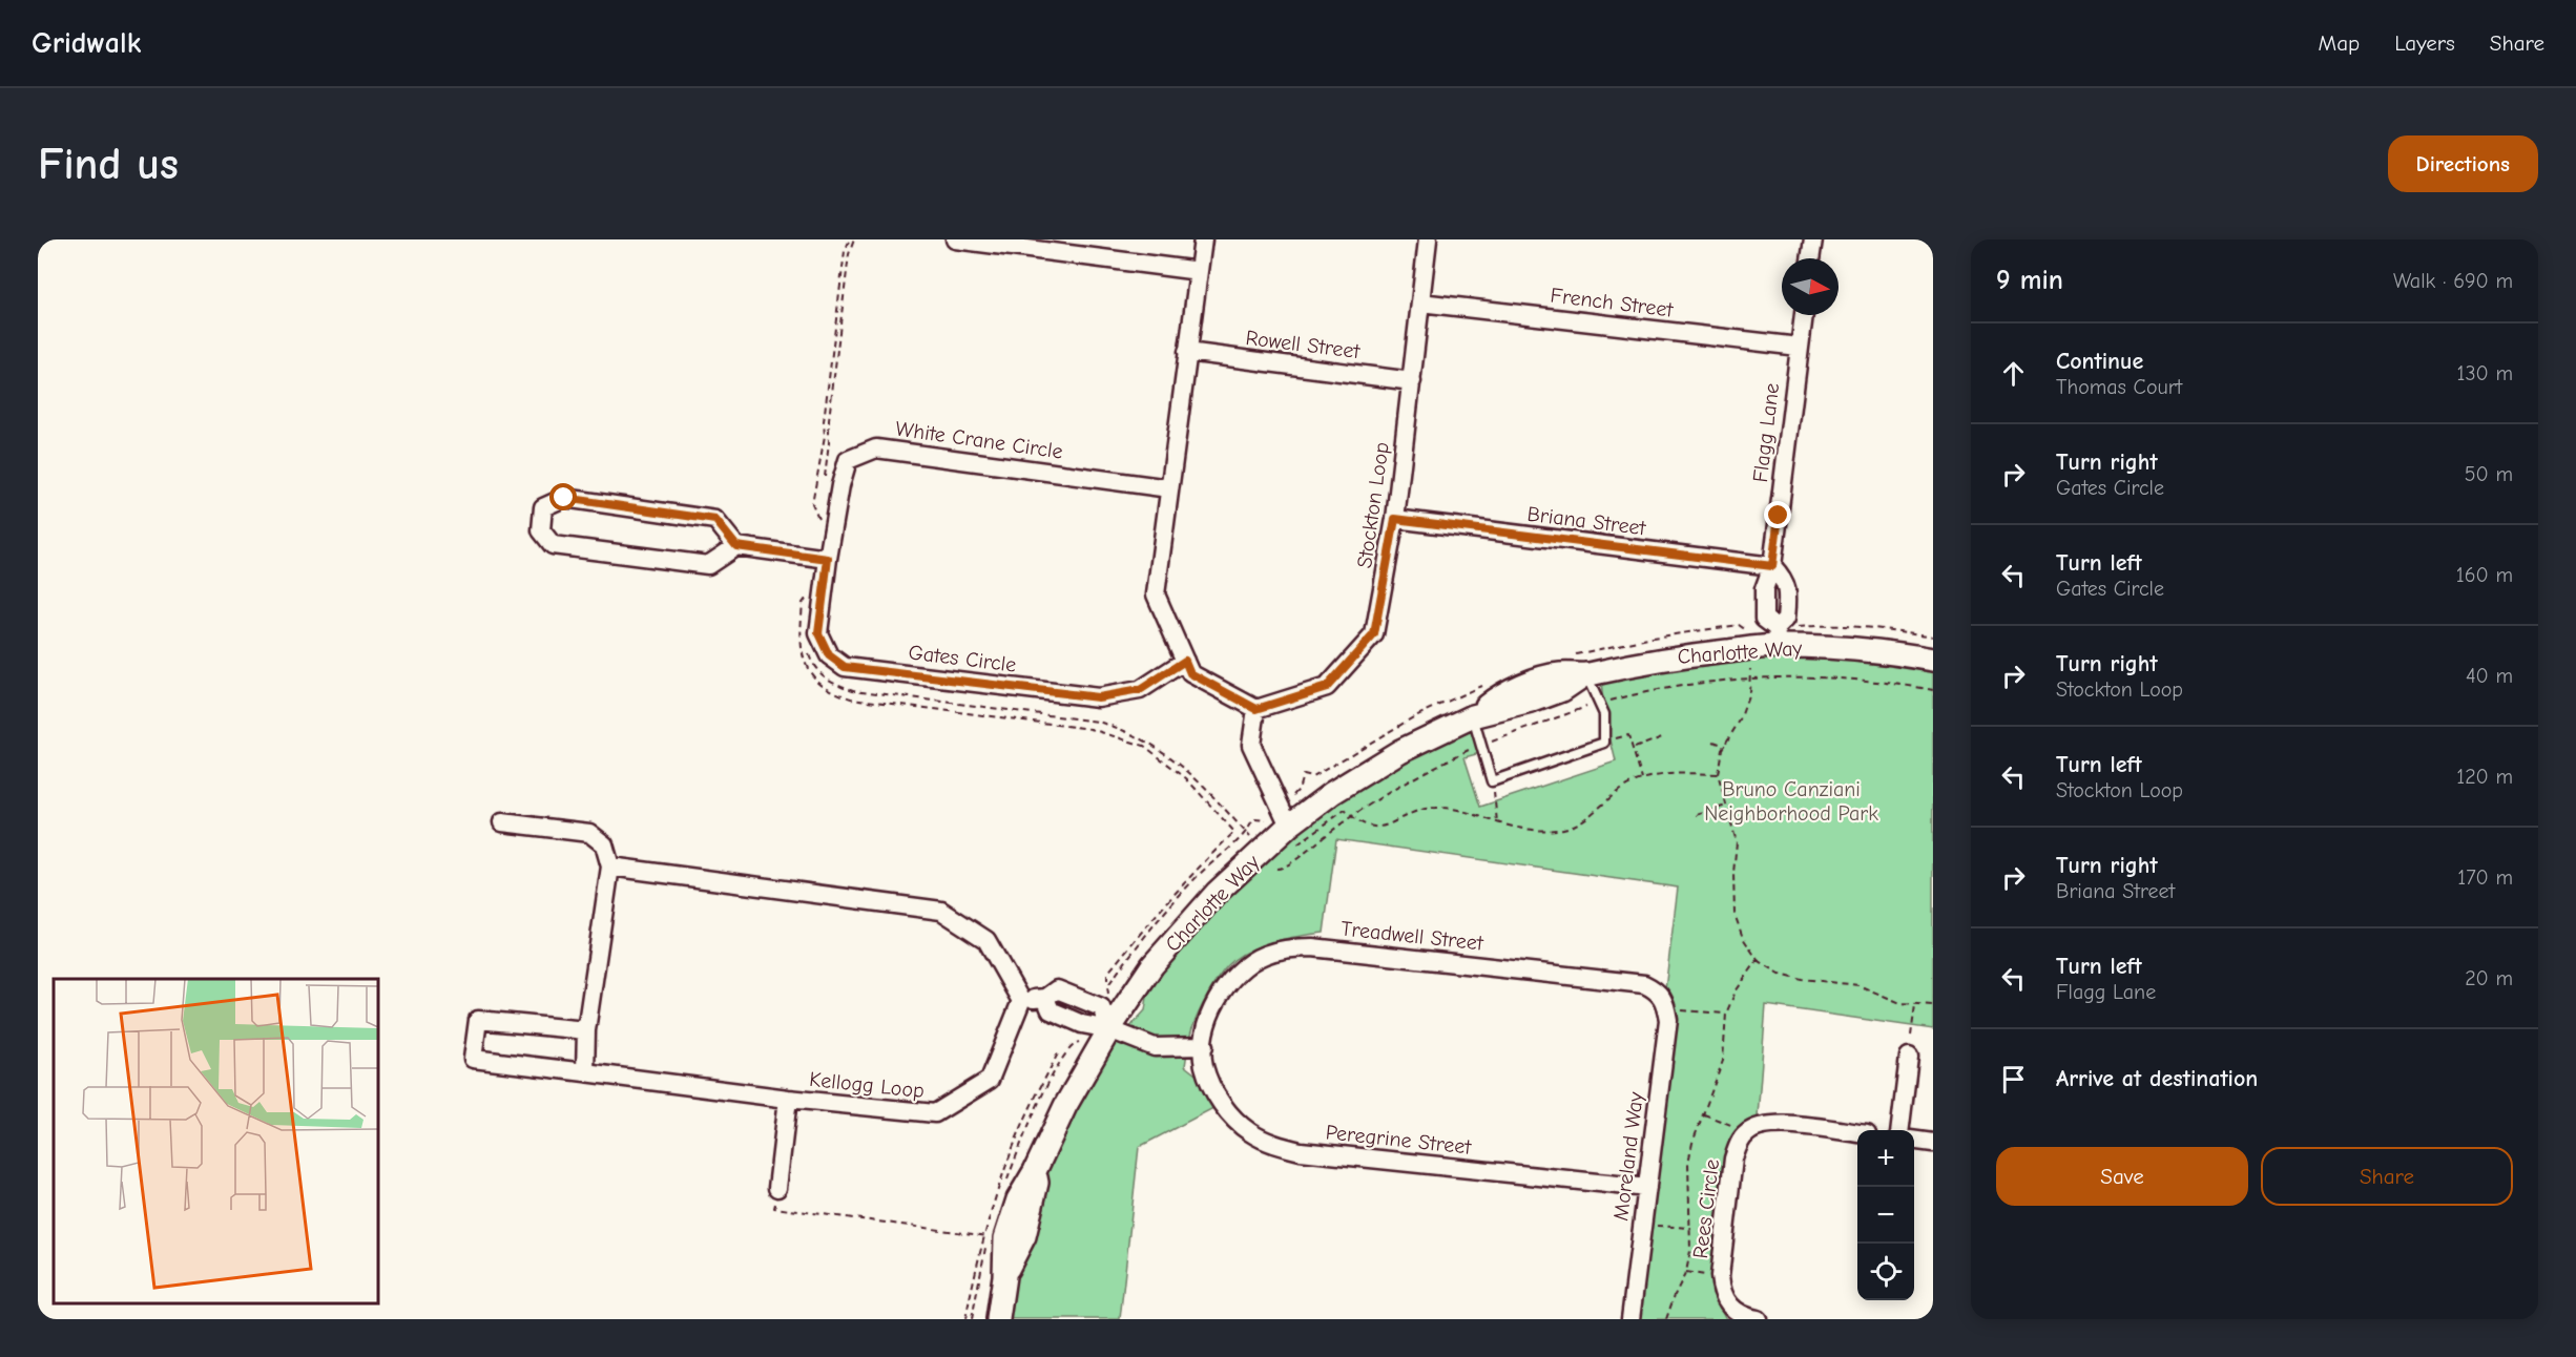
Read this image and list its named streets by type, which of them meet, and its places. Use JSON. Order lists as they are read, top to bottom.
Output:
{
  "streets": {
    "street": [
      "French Street",
      "Rowell Street",
      "Flagg Lane",
      "White Crane Circle",
      "Stockton Loop",
      "Briana Street",
      "Charlotte Way",
      "Gates Circle",
      "Treadwell Street",
      "Kellogg Loop",
      "Peregrine Street",
      "Moreland Way",
      "Rees Circle"
    ]
  },
  "crossings": [
    ["French Street", "Flagg Lane"],
    ["French Street", "Stockton Loop"],
    ["Rowell Street", "Stockton Loop"],
    ["Flagg Lane", "Briana Street"],
    ["Flagg Lane", "Charlotte Way"],
    ["White Crane Circle", "Gates Circle"],
    ["Stockton Loop", "Briana Street"],
    ["Treadwell Street", "Peregrine Street"],
    ["Treadwell Street", "Moreland Way"],
    ["Peregrine Street", "Moreland Way"]
  ],
  "parks": ["Bruno Canziani Neighborhood Park"],
  "north": "right",
  "page": {
    "header": "Gridwalk",
    "nav": ["Map", "Layers", "Share"],
    "buttons": [
      "Directions",
      ["Save", "Share"]
    ],
    "title": "Find us",
    "heading": ["9 min", "Walk · 690 m"],
    "list": [
      ["Continue", "Thomas Court", "130 m"],
      ["Turn right", "Gates Circle", "50 m"],
      ["Turn left", "Gates Circle", "160 m"],
      ["Turn right", "Stockton Loop", "40 m"],
      ["Turn left", "Stockton Loop", "120 m"],
      ["Turn right", "Briana Street", "170 m"],
      ["Turn left", "Flagg Lane", "20 m"],
      "Arrive at destination"
    ],
    "map_buttons": ["+", "−"]
  }
}
